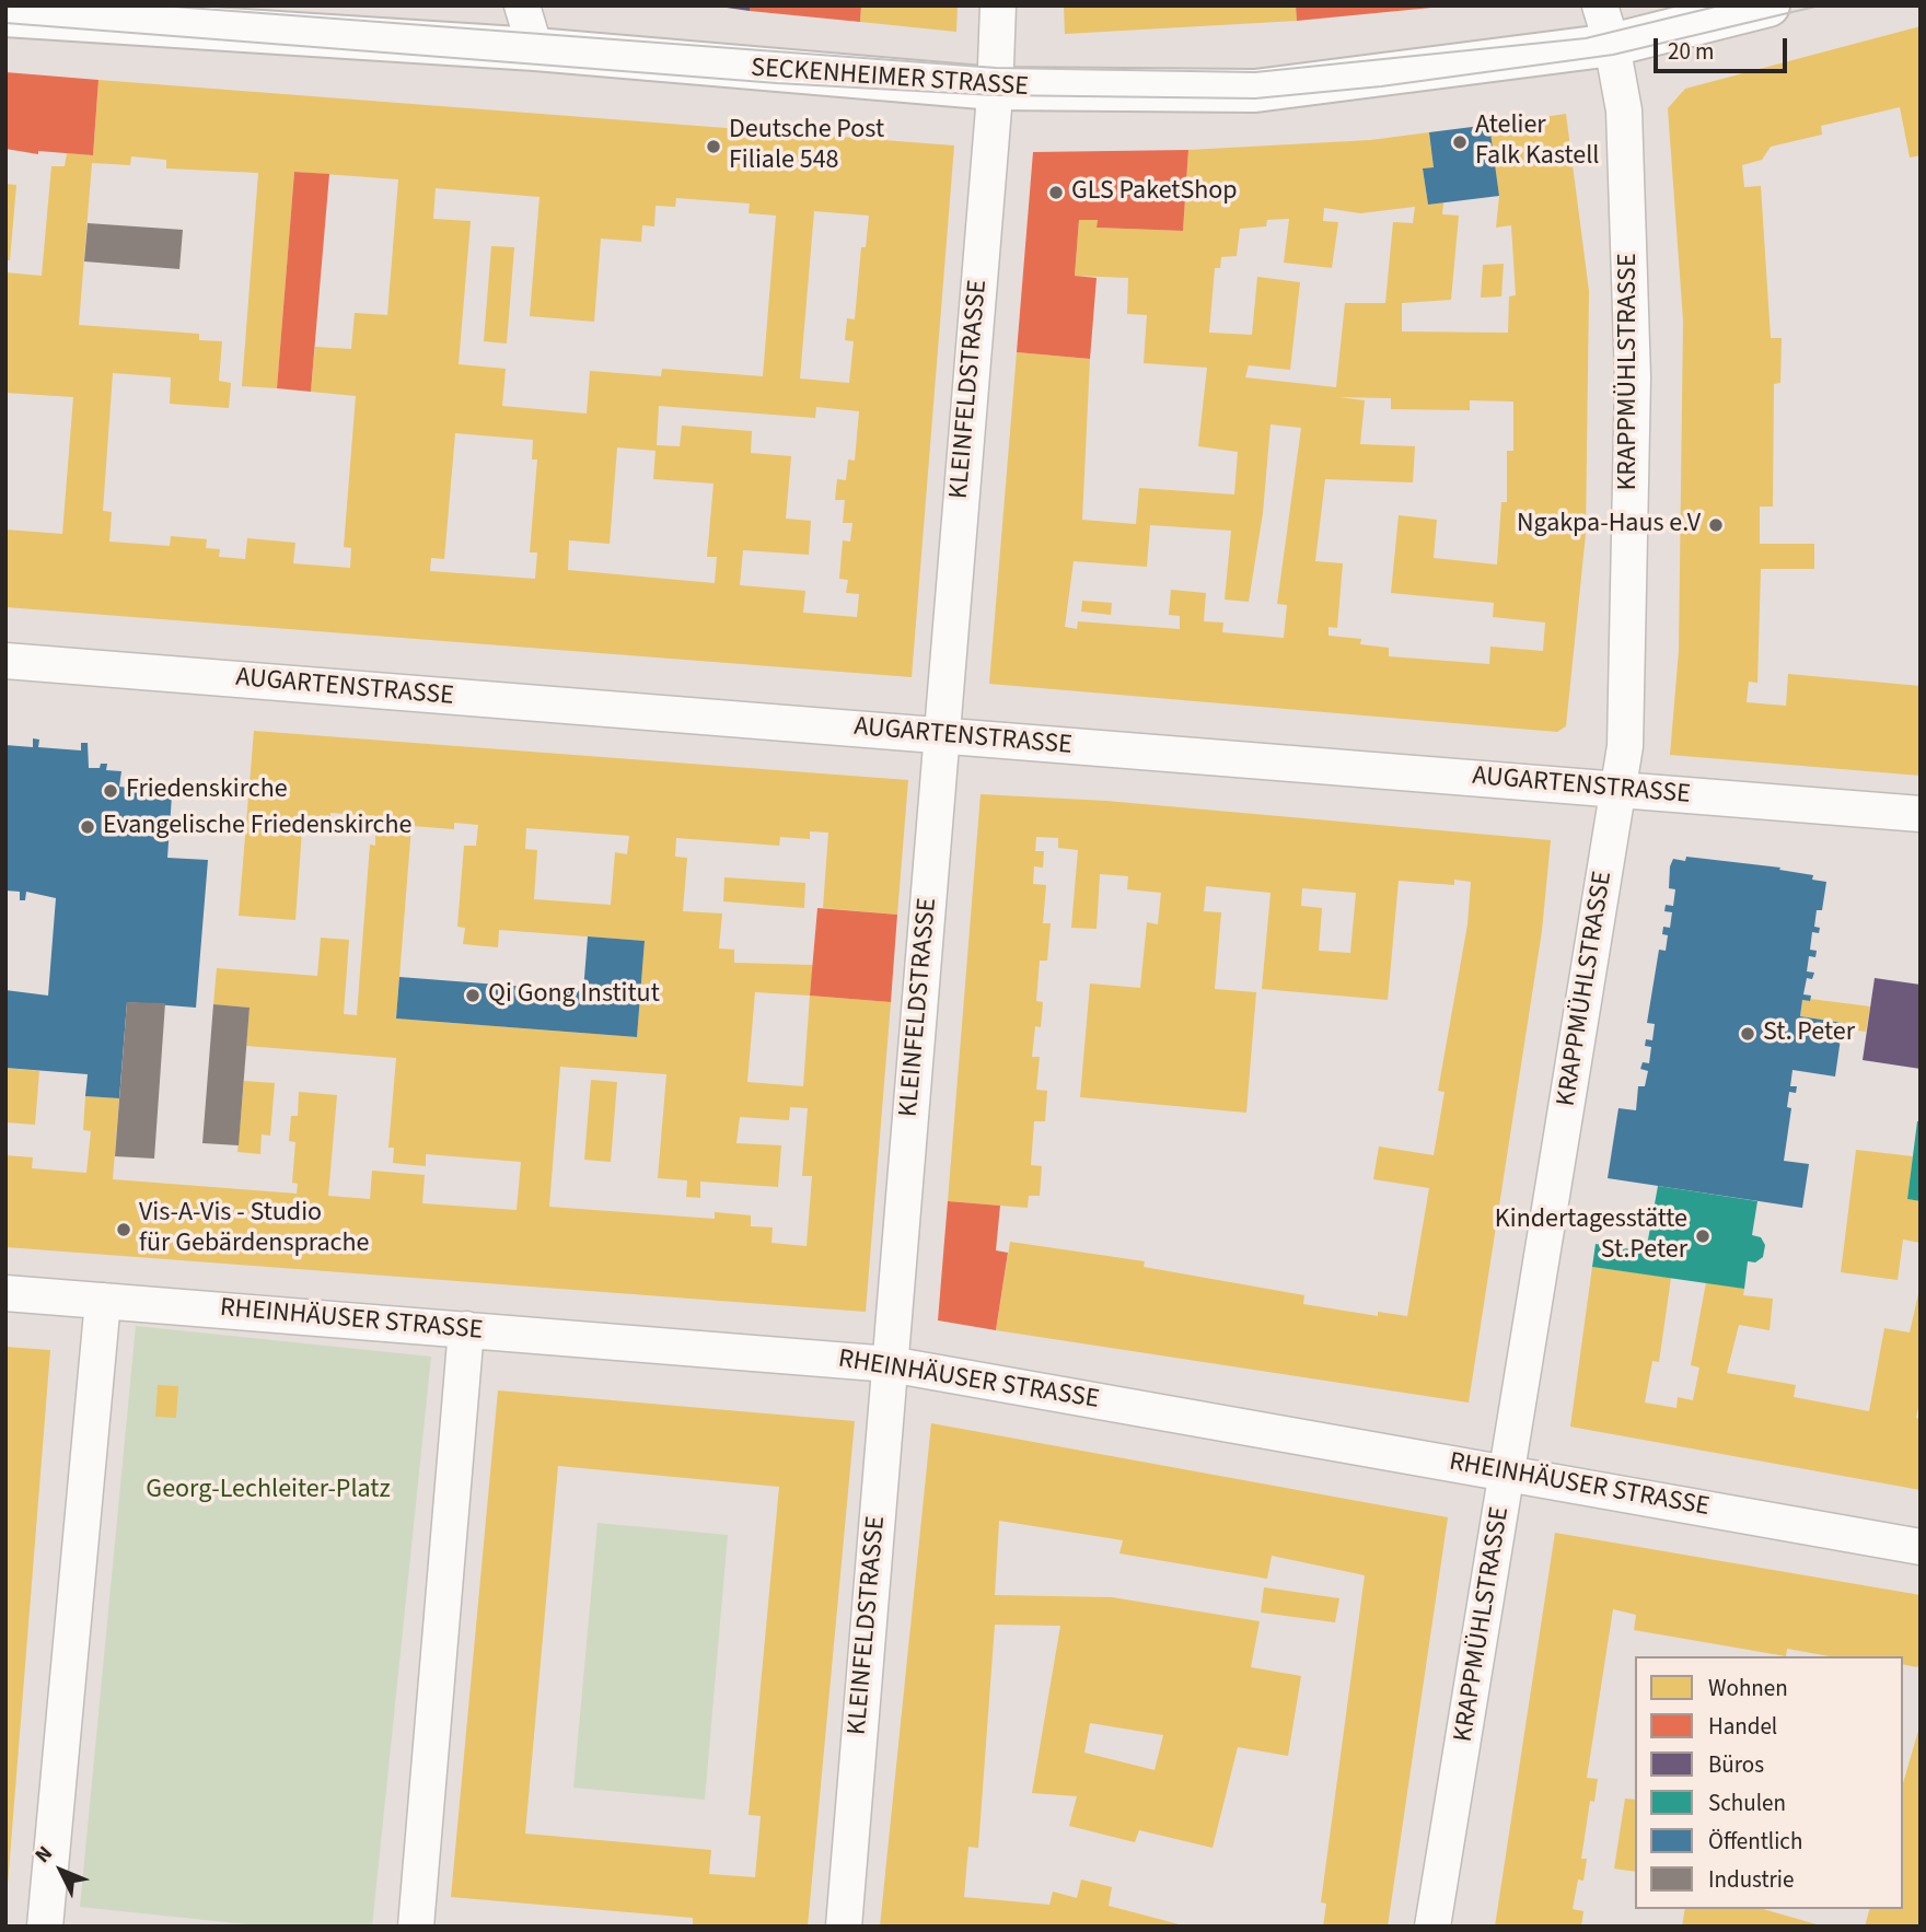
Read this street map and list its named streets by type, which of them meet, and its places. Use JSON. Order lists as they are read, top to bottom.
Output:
{
  "streets": {
    "street": [
      "SECKENHEIMER STRASSE",
      "KRAPPMÜHLSTRASSE",
      "KLEINFELDSTRASSE",
      "AUGARTENSTRASSE",
      "RHEINHÄUSER STRASSE"
    ]
  },
  "crossings": [
    ["SECKENHEIMER STRASSE", "KRAPPMÜHLSTRASSE"],
    ["SECKENHEIMER STRASSE", "KLEINFELDSTRASSE"],
    ["KRAPPMÜHLSTRASSE", "AUGARTENSTRASSE"],
    ["KRAPPMÜHLSTRASSE", "RHEINHÄUSER STRASSE"],
    ["KLEINFELDSTRASSE", "AUGARTENSTRASSE"],
    ["KLEINFELDSTRASSE", "RHEINHÄUSER STRASSE"]
  ],
  "parks": ["Georg-Lechleiter-Platz"],
  "places": [
    "Atelier Falk Kastell",
    "Deutsche Post Filiale 548",
    "GLS PaketShop",
    "Ngakpa-Haus e.V",
    "Friedenskirche",
    "Evangelische Friedenskirche",
    "Qi Gong Institut",
    "St. Peter",
    "Vis-A-Vis - Studio für Gebärdensprache",
    "Kindertagesstätte St.Peter"
  ],
  "legend": [
    "Wohnen",
    "Handel",
    "Büros",
    "Schulen",
    "Öffentlich",
    "Industrie"
  ],
  "scale_bar": "20 m",
  "north": "top left"
}
